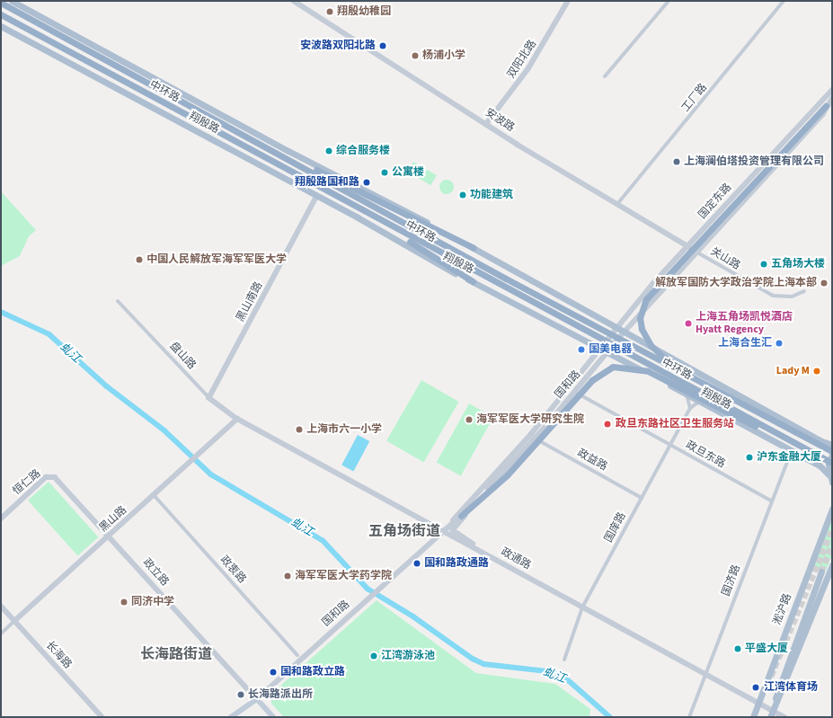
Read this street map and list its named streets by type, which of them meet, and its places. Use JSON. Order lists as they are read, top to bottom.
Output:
{
  "streets": {
    "highway": ["中环路"],
    "main road": [
      "翔殷路",
      "国和路",
      "政立路",
      "淞沪路"
    ],
    "street": [
      "双阳北路",
      "工厂路",
      "安波路",
      "国定东路",
      "关山路",
      "黑山南路",
      "盘山路",
      "政旦东路",
      "政益路",
      "恒仁路",
      "黑山路",
      "国庠路",
      "政通路",
      "政衷路",
      "国济路",
      "长海路"
    ]
  },
  "crossings": [
    ["双阳北路", "安波路"],
    ["工厂路", "安波路"],
    ["安波路", "国定东路"],
    ["安波路", "关山路"],
    ["翔殷路", "国定东路"],
    ["翔殷路", "黑山南路"],
    ["翔殷路", "国和路"],
    ["翔殷路", "国庠路"],
    ["翔殷路", "国济路"],
    ["国定东路", "关山路"],
    ["国定东路", "国和路"],
    ["黑山南路", "盘山路"],
    ["盘山路", "黑山路"],
    ["盘山路", "政通路"],
    ["国和路", "政旦东路"],
    ["国和路", "政益路"],
    ["国和路", "政通路"],
    ["国和路", "政立路"],
    ["政旦东路", "国庠路"],
    ["政旦东路", "国济路"],
    ["政益路", "国庠路"],
    ["恒仁路", "政立路"],
    ["黑山路", "政通路"],
    ["黑山路", "政衷路"],
    ["黑山路", "政立路"],
    ["黑山路", "长海路"],
    ["国庠路", "政通路"],
    ["政通路", "国济路"],
    ["政通路", "淞沪路"]
  ],
  "districts": ["五角场街道", "长海路街道"],
  "water": ["虬江"],
  "places": [
    "翔殷幼稚园",
    "安波路双阳北路",
    "杨浦小学",
    "综合服务楼",
    "上海澜伯塔投资管理有限公司",
    "公寓楼",
    "翔殷路国和路",
    "功能建筑",
    "中国人民解放军海军军医大学",
    "五角场大楼",
    "解放军国防大学政治学院上海本部",
    "上海五角场凯悦酒店 Hyatt Regency",
    "上海合生汇",
    "国美电器",
    "Lady M",
    "海军军医大学研究生院",
    "政旦东路社区卫生服务站",
    "上海市六一小学",
    "沪东金融大厦",
    "国和路政通路",
    "海军军医大学药学院",
    "同济中学",
    "平盛大厦",
    "江湾游泳池",
    "国和路政立路",
    "江湾体育场",
    "长海路派出所"
  ]
}
